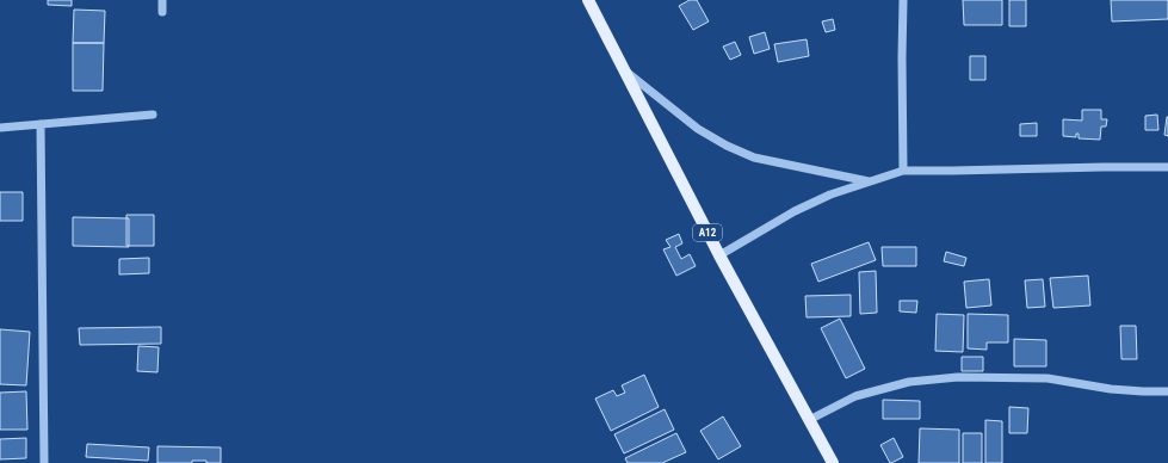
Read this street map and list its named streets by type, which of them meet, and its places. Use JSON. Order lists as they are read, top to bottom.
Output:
{
  "streets": {
    "main road": ["A12"]
  }
}
